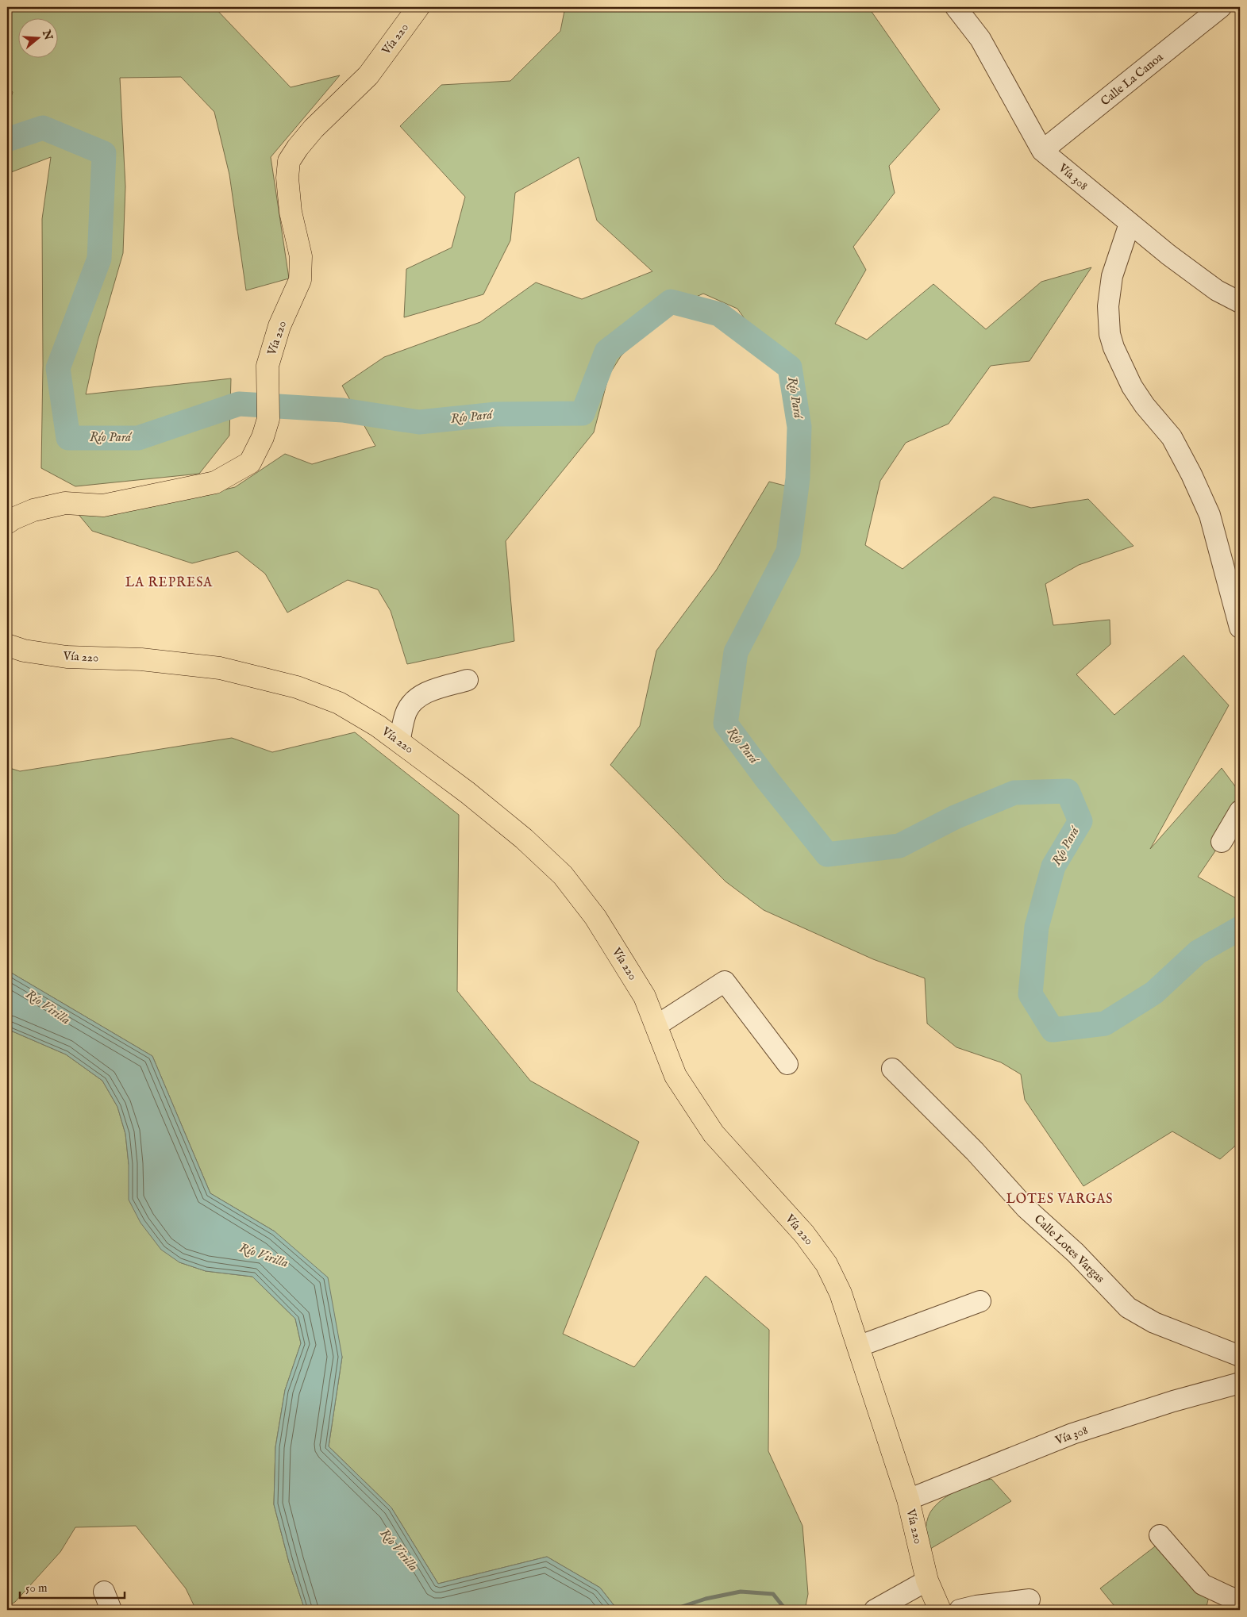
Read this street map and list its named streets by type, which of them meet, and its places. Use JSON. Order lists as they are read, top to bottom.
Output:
{
  "streets": {
    "main road": ["Vía 220"],
    "street": ["Calle La Canoa", "Vía 308", "Calle Lotes Vargas"]
  },
  "crossings": [
    ["Vía 220", "Vía 308"],
    ["Calle La Canoa", "Vía 308"]
  ],
  "districts": ["LA REPRESA", "LOTES VARGAS"],
  "water": ["Río Pará", "Río Virilla"],
  "scale_bar": "50 m",
  "north": "right"
}
